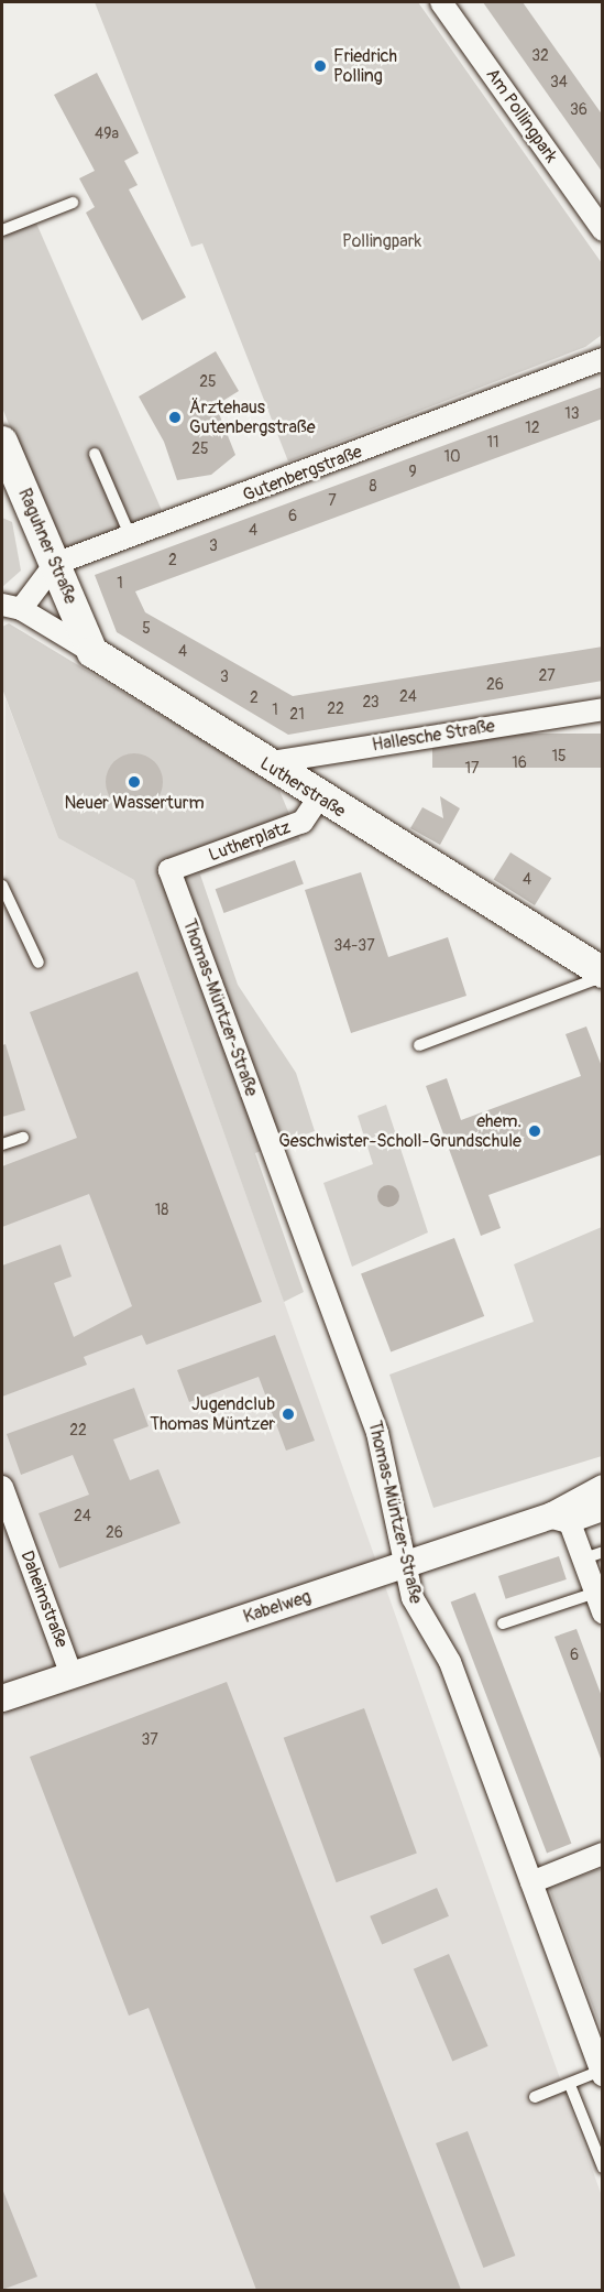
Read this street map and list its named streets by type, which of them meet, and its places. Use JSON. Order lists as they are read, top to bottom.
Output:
{
  "streets": {
    "main road": ["Raguhner Straße", "Lutherstraße"],
    "street": [
      "Am Pollingpark",
      "Gutenbergstraße",
      "Hallesche Straße",
      "Lutherplatz",
      "Thomas-Müntzer-Straße",
      "Daheimstraße",
      "Kabelweg"
    ]
  },
  "crossings": [
    ["Gutenbergstraße", "Raguhner Straße"],
    ["Raguhner Straße", "Lutherstraße"],
    ["Hallesche Straße", "Lutherstraße"],
    ["Lutherstraße", "Lutherplatz"],
    ["Lutherplatz", "Thomas-Müntzer-Straße"],
    ["Thomas-Müntzer-Straße", "Kabelweg"],
    ["Daheimstraße", "Kabelweg"]
  ],
  "parks": ["Pollingpark"],
  "places": [
    "Friedrich Polling",
    "Ärztehaus Gutenbergstraße",
    "Neuer Wasserturm",
    "ehem. Geschwister-Scholl-Grundschule",
    "Jugendclub Thomas Müntzer"
  ],
  "house_numbers": [
    "32",
    "34",
    "36",
    "49a",
    "25",
    "13",
    "12",
    "11",
    "25",
    "10",
    "9",
    "8",
    "7",
    "6",
    "4",
    "3",
    "2",
    "1",
    "5",
    "4",
    "27",
    "3",
    "26",
    "24",
    "2",
    "23",
    "22",
    "1",
    "21",
    "15",
    "16",
    "17",
    "4",
    "34-37",
    "18",
    "22",
    "24",
    "26",
    "6",
    "37"
  ]
}
